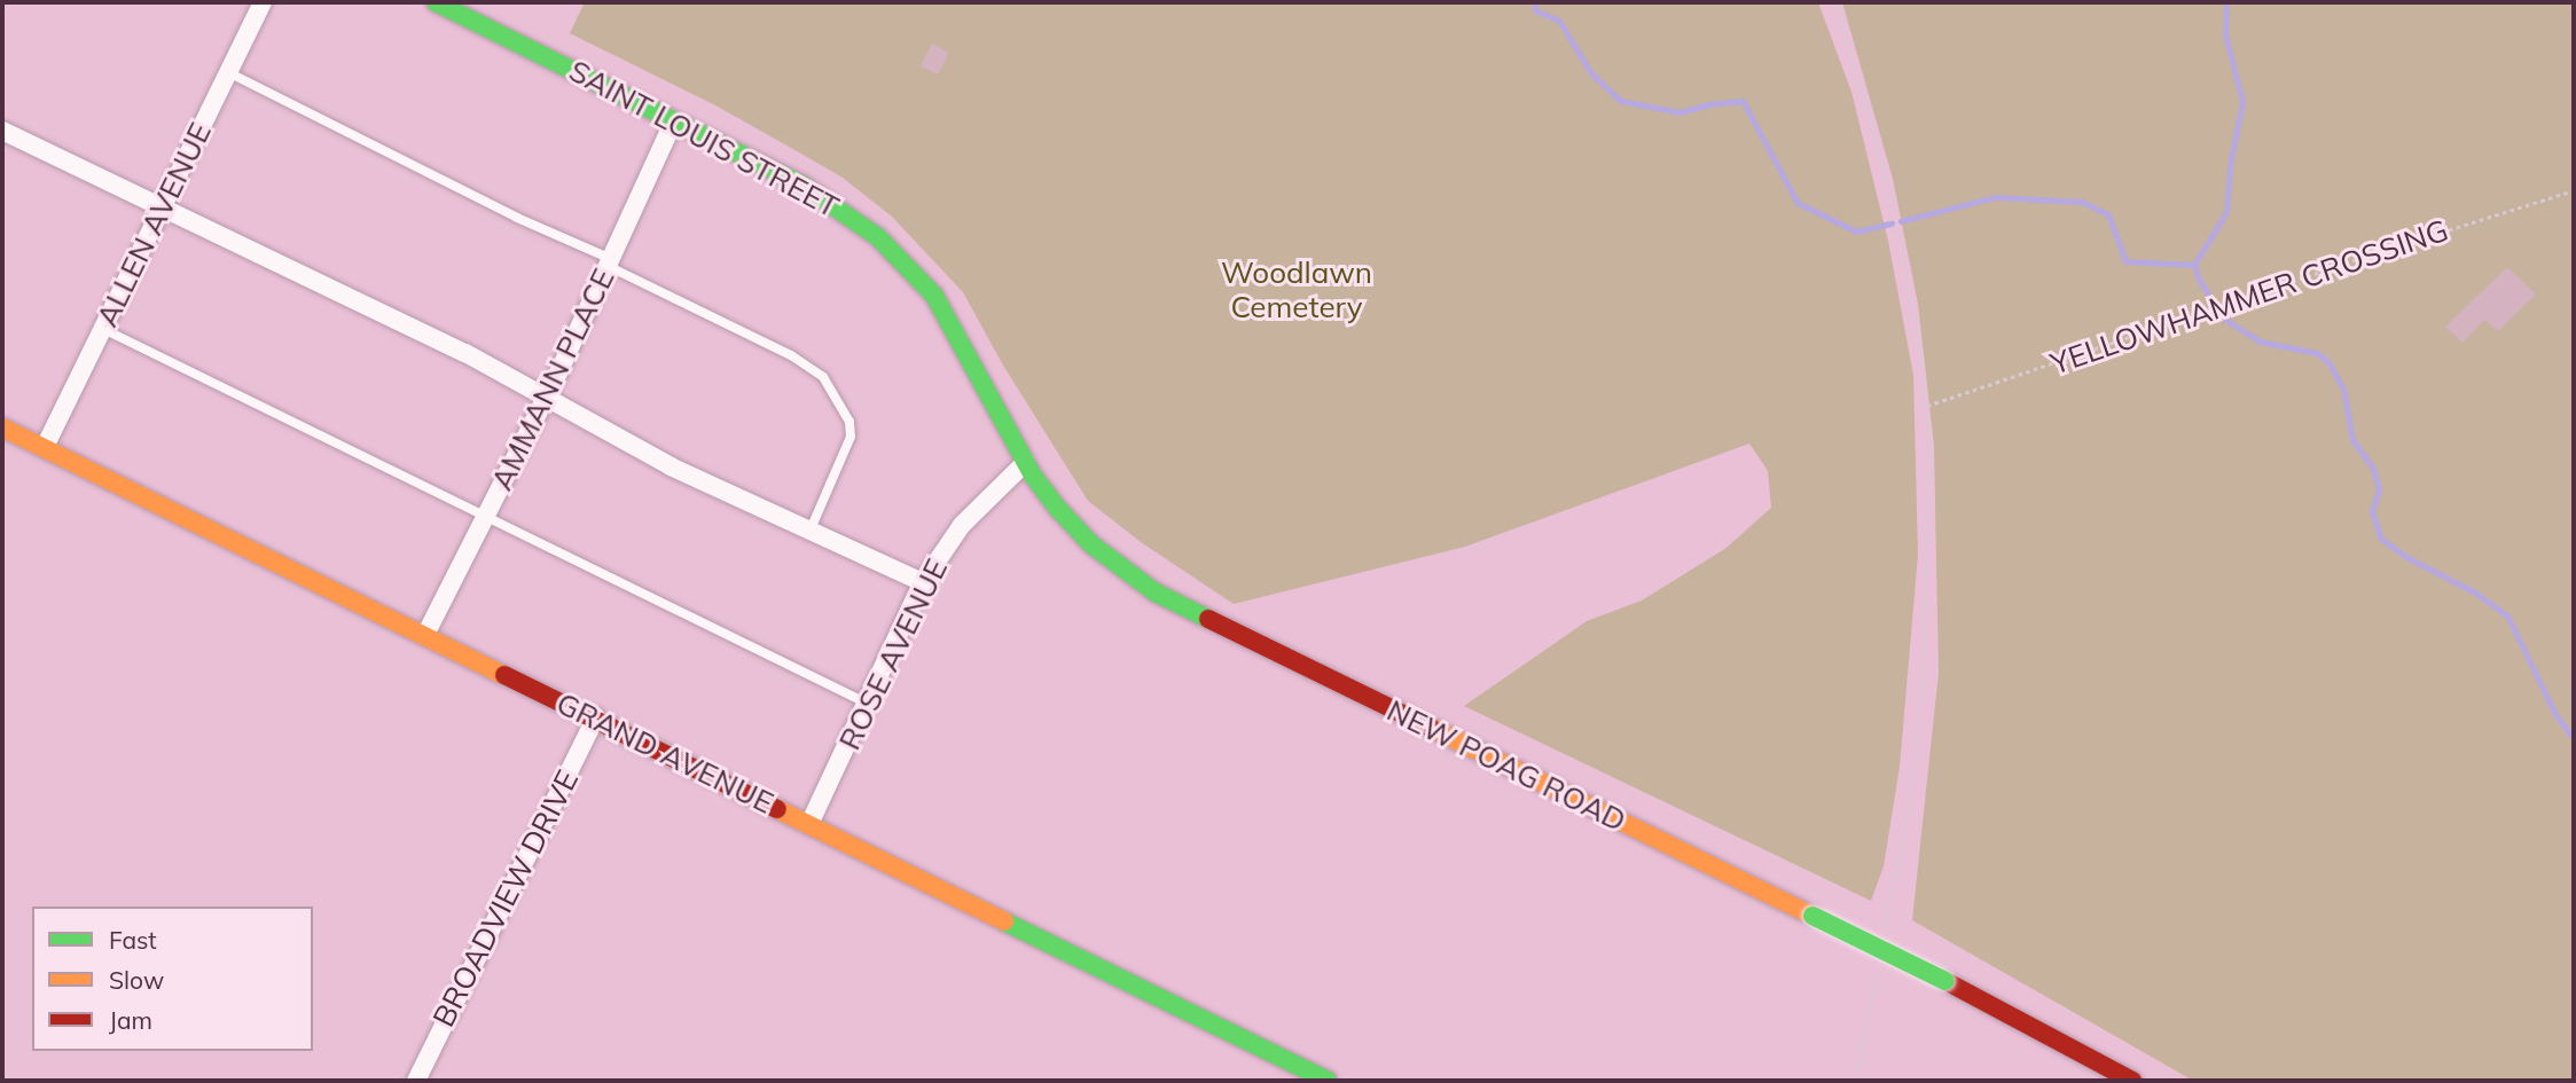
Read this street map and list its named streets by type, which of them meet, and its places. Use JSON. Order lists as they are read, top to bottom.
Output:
{
  "streets": {
    "main road": ["SAINT LOUIS STREET", "GRAND AVENUE", "NEW POAG ROAD"],
    "street": [
      "ALLEN AVENUE",
      "AMMANN PLACE",
      "ROSE AVENUE",
      "BROADVIEW DRIVE"
    ],
    "path": ["YELLOWHAMMER CROSSING"]
  },
  "crossings": [
    ["SAINT LOUIS STREET", "AMMANN PLACE"],
    ["SAINT LOUIS STREET", "NEW POAG ROAD"],
    ["ALLEN AVENUE", "GRAND AVENUE"],
    ["AMMANN PLACE", "GRAND AVENUE"],
    ["ROSE AVENUE", "GRAND AVENUE"],
    ["ROSE AVENUE", "NEW POAG ROAD"],
    ["GRAND AVENUE", "BROADVIEW DRIVE"]
  ],
  "parks": ["Woodlawn Cemetery"],
  "legend": ["Fast", "Slow", "Jam"]
}
